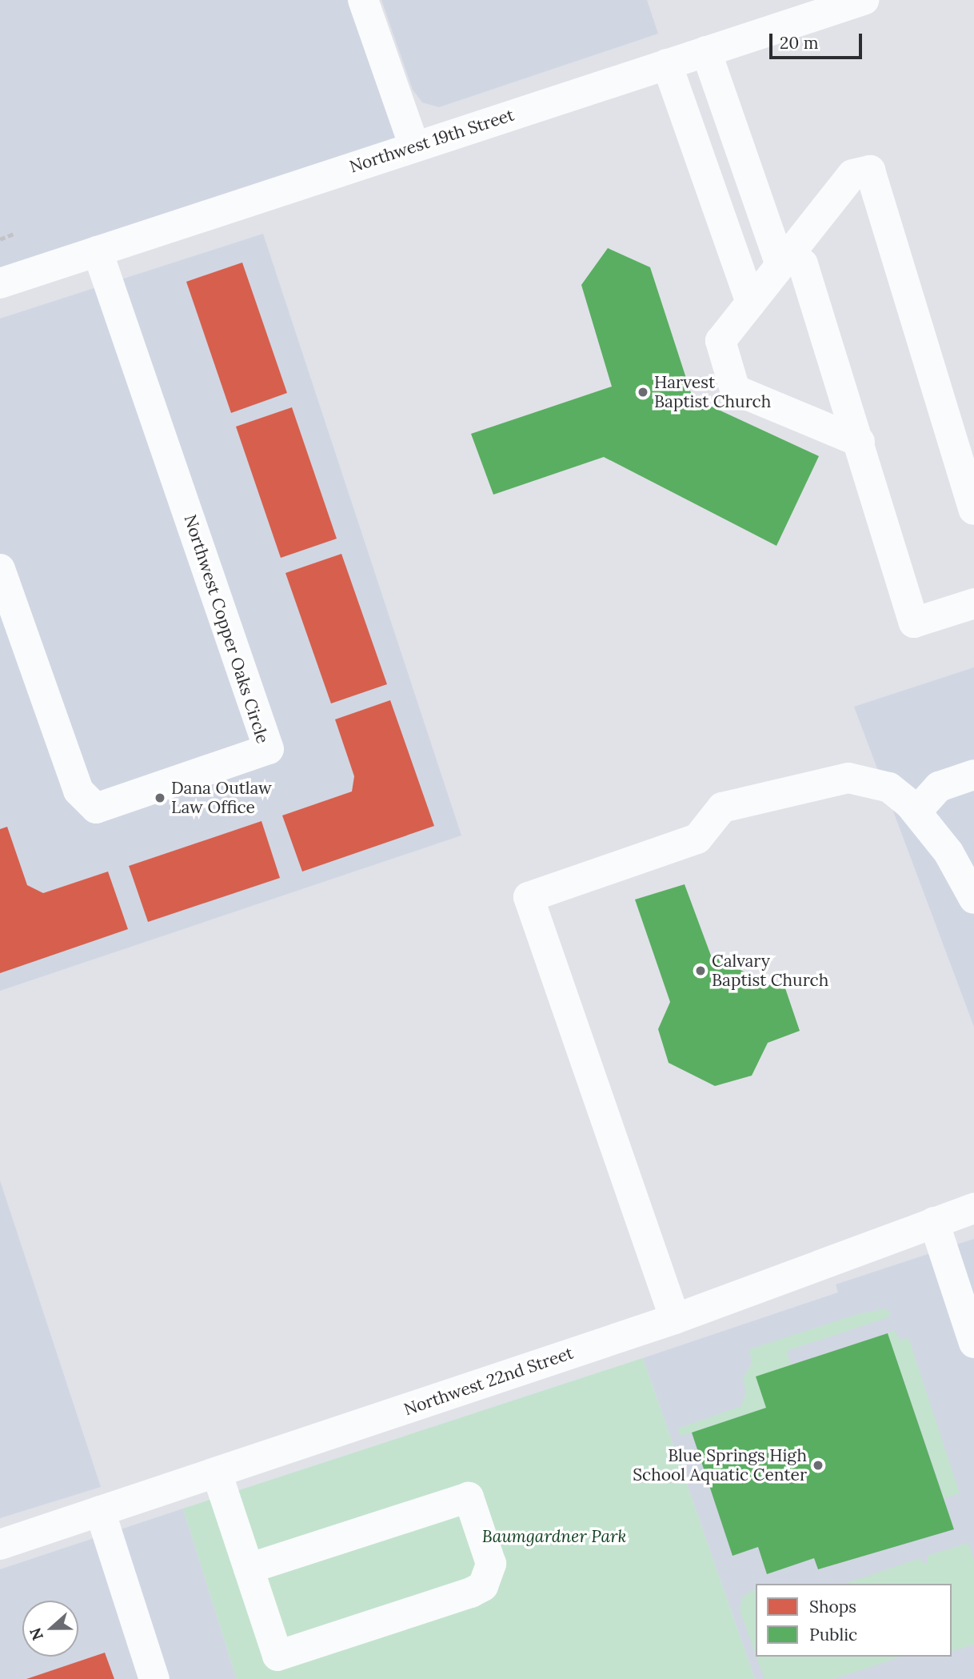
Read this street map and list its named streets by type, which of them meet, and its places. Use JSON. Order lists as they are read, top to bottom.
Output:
{
  "streets": {
    "street": ["Northwest 19th Street", "Northwest Copper Oaks Circle", "Northwest 22nd Street"]
  },
  "crossings": [
    ["Northwest 19th Street", "Northwest Copper Oaks Circle"]
  ],
  "parks": ["Baumgardner Park"],
  "places": [
    "Harvest Baptist Church",
    "Dana Outlaw Law Office",
    "Calvary Baptist Church",
    "Blue Springs High School Aquatic Center"
  ],
  "legend": ["Shops", "Public"],
  "scale_bar": "20 m",
  "north": "left"
}
